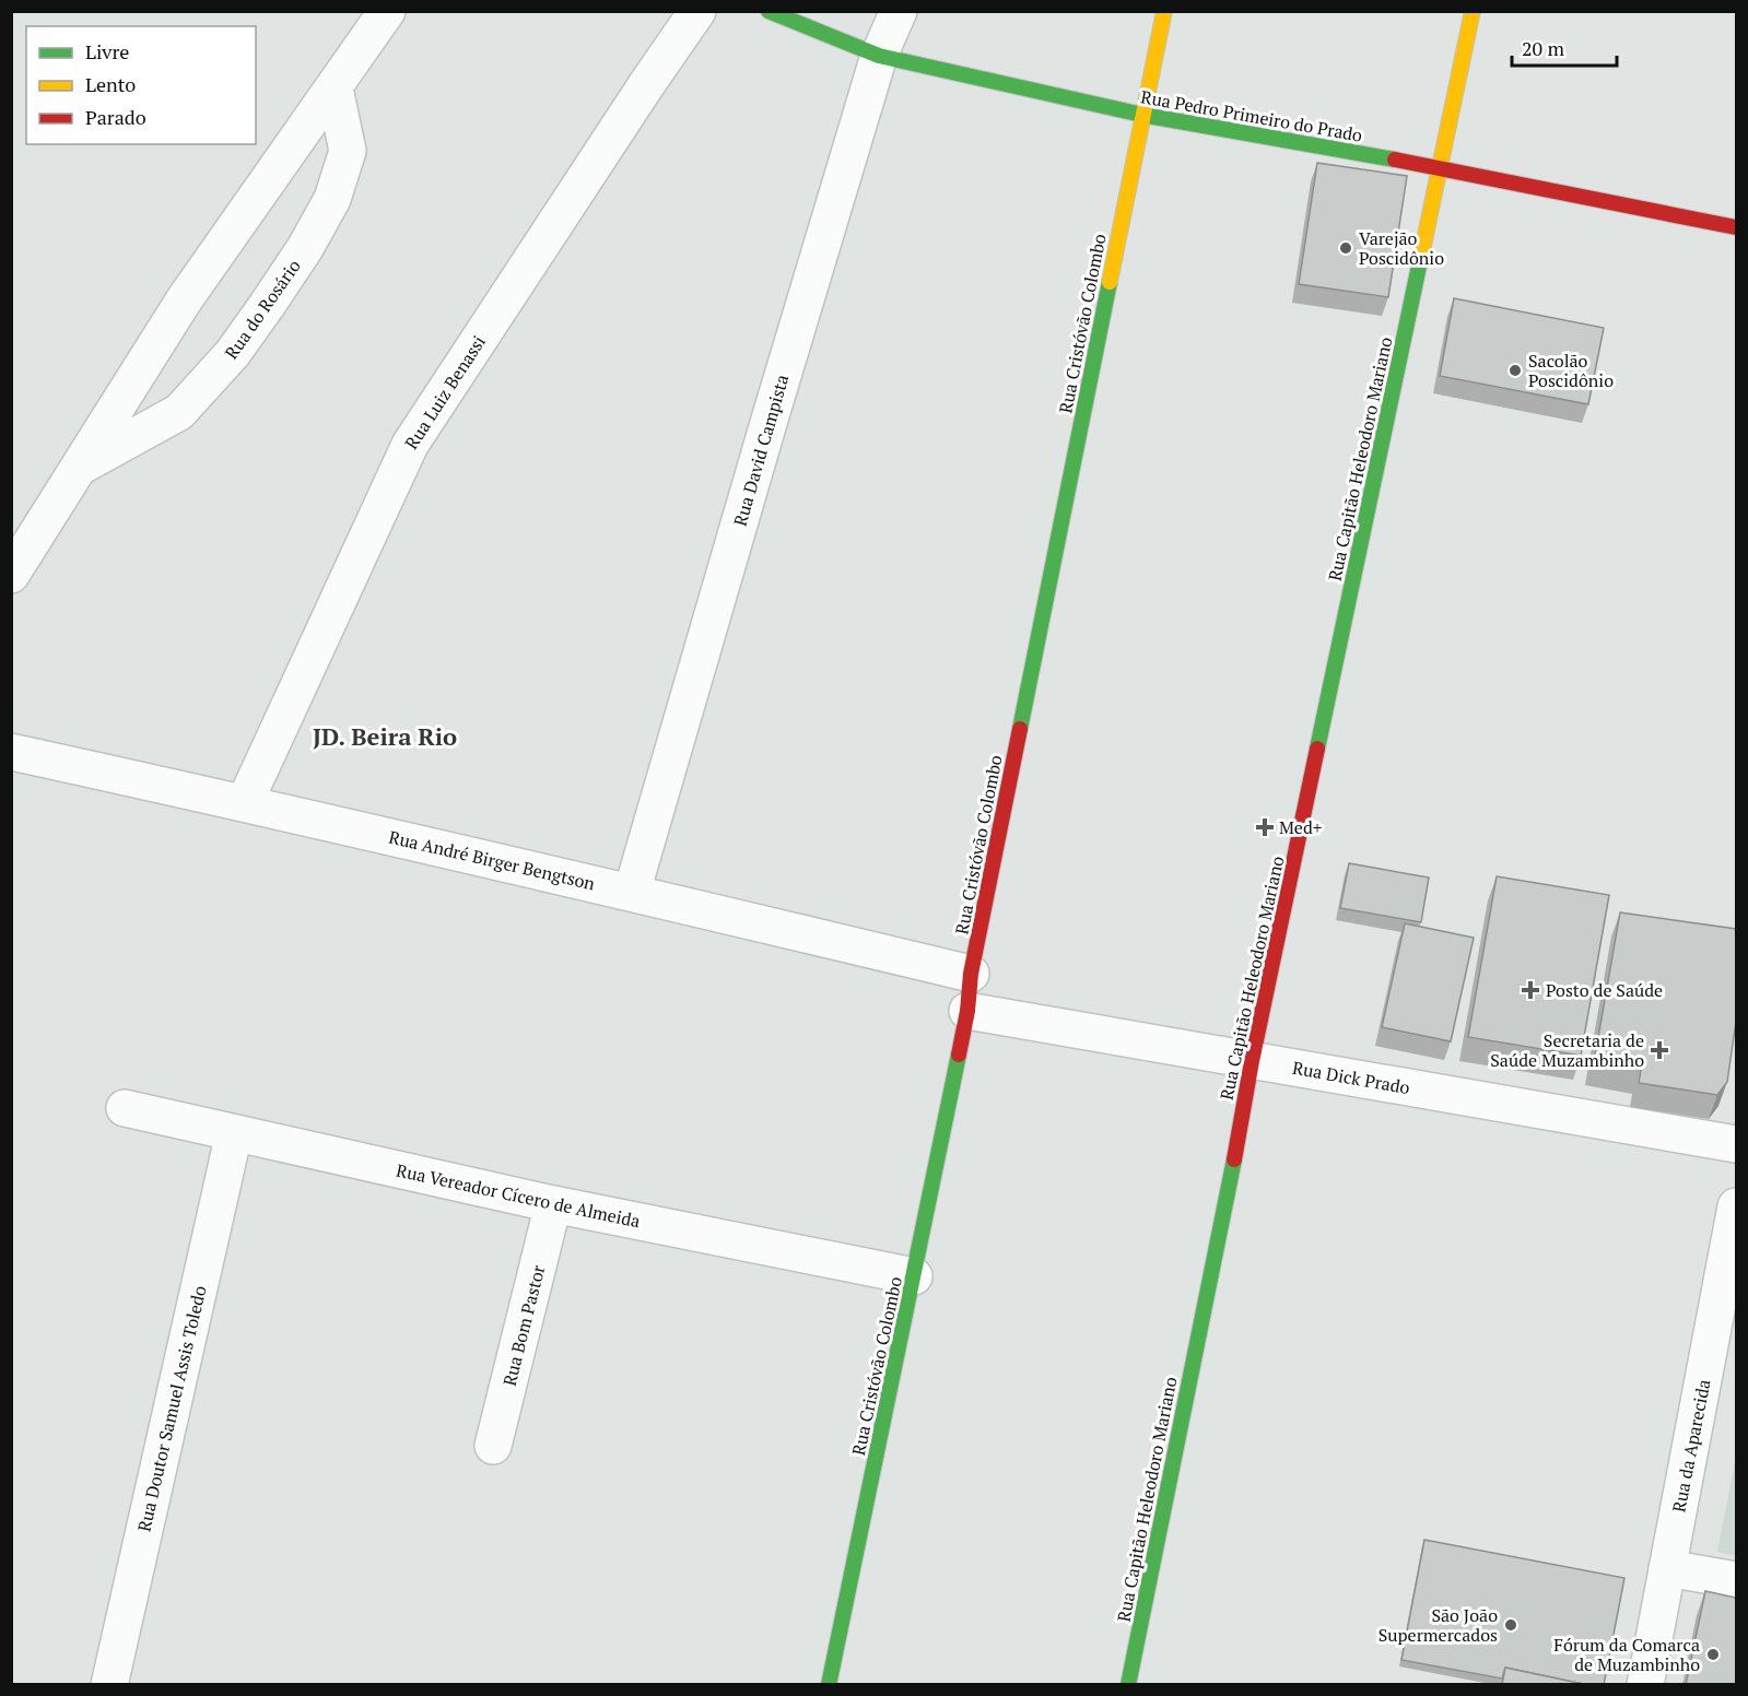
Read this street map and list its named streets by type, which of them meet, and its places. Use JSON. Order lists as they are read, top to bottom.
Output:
{
  "streets": {
    "street": [
      "Rua Pedro Primeiro do Prado",
      "Rua do Rosário",
      "Rua Cristóvão Colombo",
      "Rua Luiz Benassi",
      "Rua David Campista",
      "Rua Capitão Heleodoro Mariano",
      "Rua André Birger Bengtson",
      "Rua Dick Prado",
      "Rua Vereador Cícero de Almeida",
      "Rua Bom Pastor",
      "Rua Doutor Samuel Assis Toledo",
      "Rua da Aparecida"
    ]
  },
  "crossings": [
    ["Rua Pedro Primeiro do Prado", "Rua Cristóvão Colombo"],
    ["Rua Pedro Primeiro do Prado", "Rua David Campista"],
    ["Rua Pedro Primeiro do Prado", "Rua Capitão Heleodoro Mariano"],
    ["Rua Cristóvão Colombo", "Rua André Birger Bengtson"],
    ["Rua Cristóvão Colombo", "Rua Dick Prado"],
    ["Rua Cristóvão Colombo", "Rua Vereador Cícero de Almeida"],
    ["Rua Luiz Benassi", "Rua André Birger Bengtson"],
    ["Rua David Campista", "Rua André Birger Bengtson"],
    ["Rua Capitão Heleodoro Mariano", "Rua Dick Prado"],
    ["Rua Vereador Cícero de Almeida", "Rua Bom Pastor"],
    ["Rua Vereador Cícero de Almeida", "Rua Doutor Samuel Assis Toledo"]
  ],
  "districts": ["JD. Beira Rio"],
  "places": {
    "other": [
      "Varejão Poscidônio",
      "Sacolão Poscidônio",
      "São João Supermercados",
      "Fórum da Comarca de Muzambinho"
    ],
    "health": ["Med+", "Posto de Saúde", "Secretaria de Saúde Muzambinho"]
  },
  "legend": ["Livre", "Lento", "Parado"],
  "scale_bar": "20 m"
}
